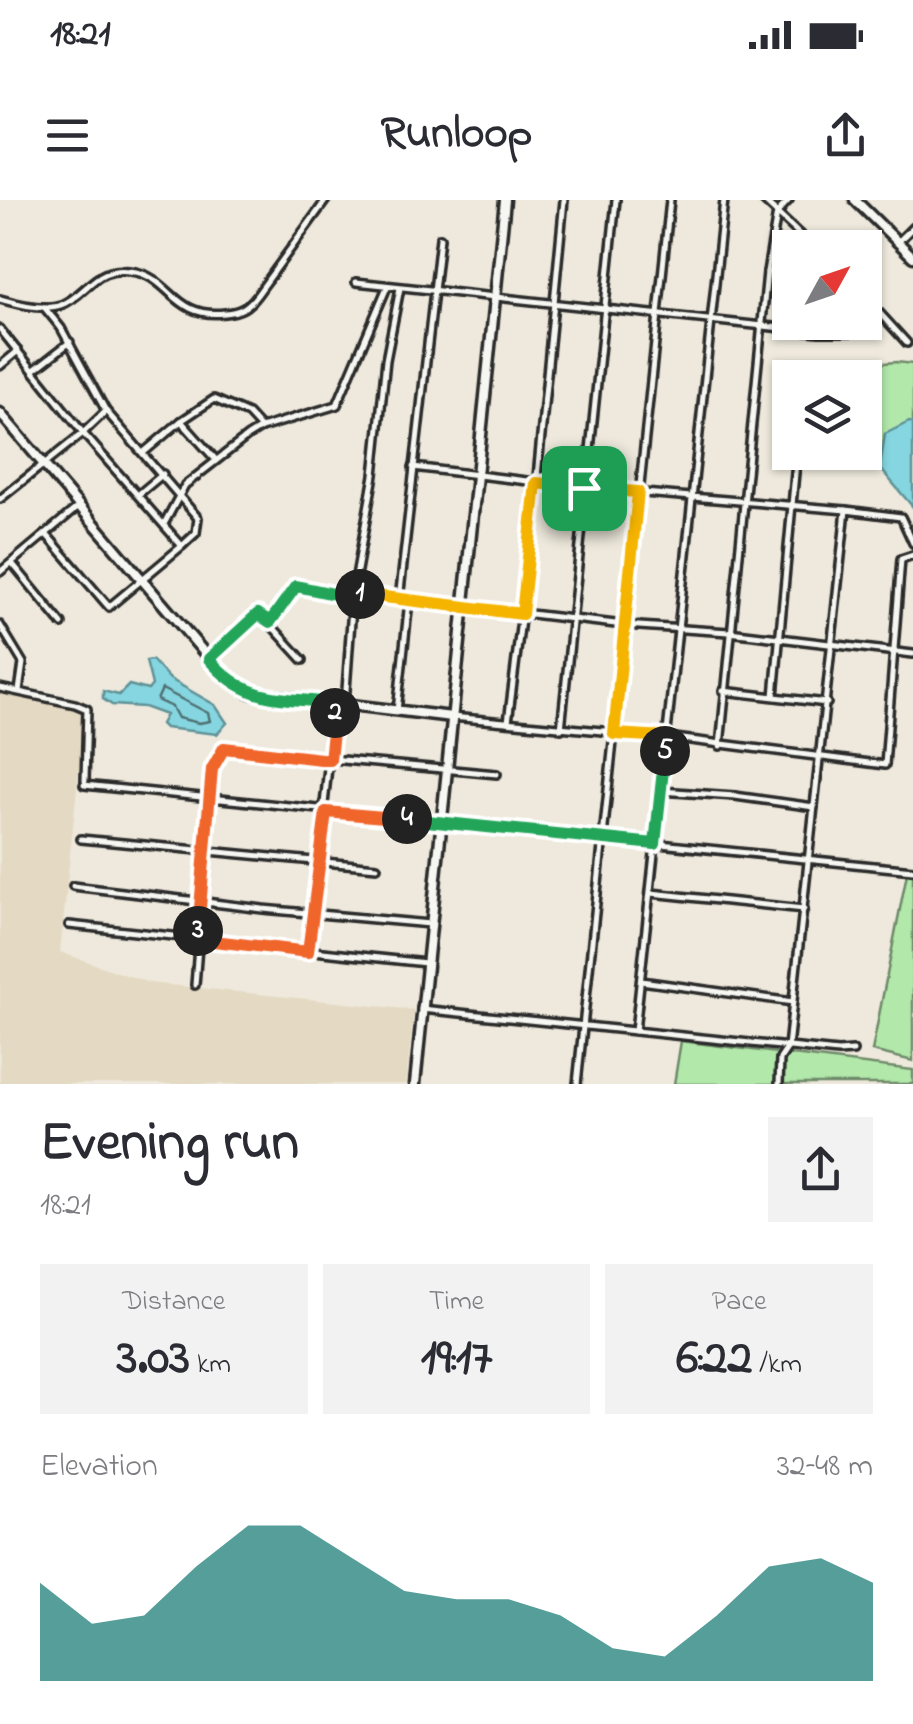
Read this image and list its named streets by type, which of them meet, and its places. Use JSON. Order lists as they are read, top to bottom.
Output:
{
  "north": "top right",
  "page": {
    "status": "18:21",
    "header": "Runloop",
    "pins": [
      "1",
      "2",
      "5",
      "4",
      "3"
    ],
    "heading": ["Evening run", "18:21"],
    "stats": [
      ["Distance", "3.03 km"],
      ["Time", "19:17"],
      ["Pace", "6:22 /km"]
    ],
    "chart": ["Elevation", "32–48 m"]
  }
}
